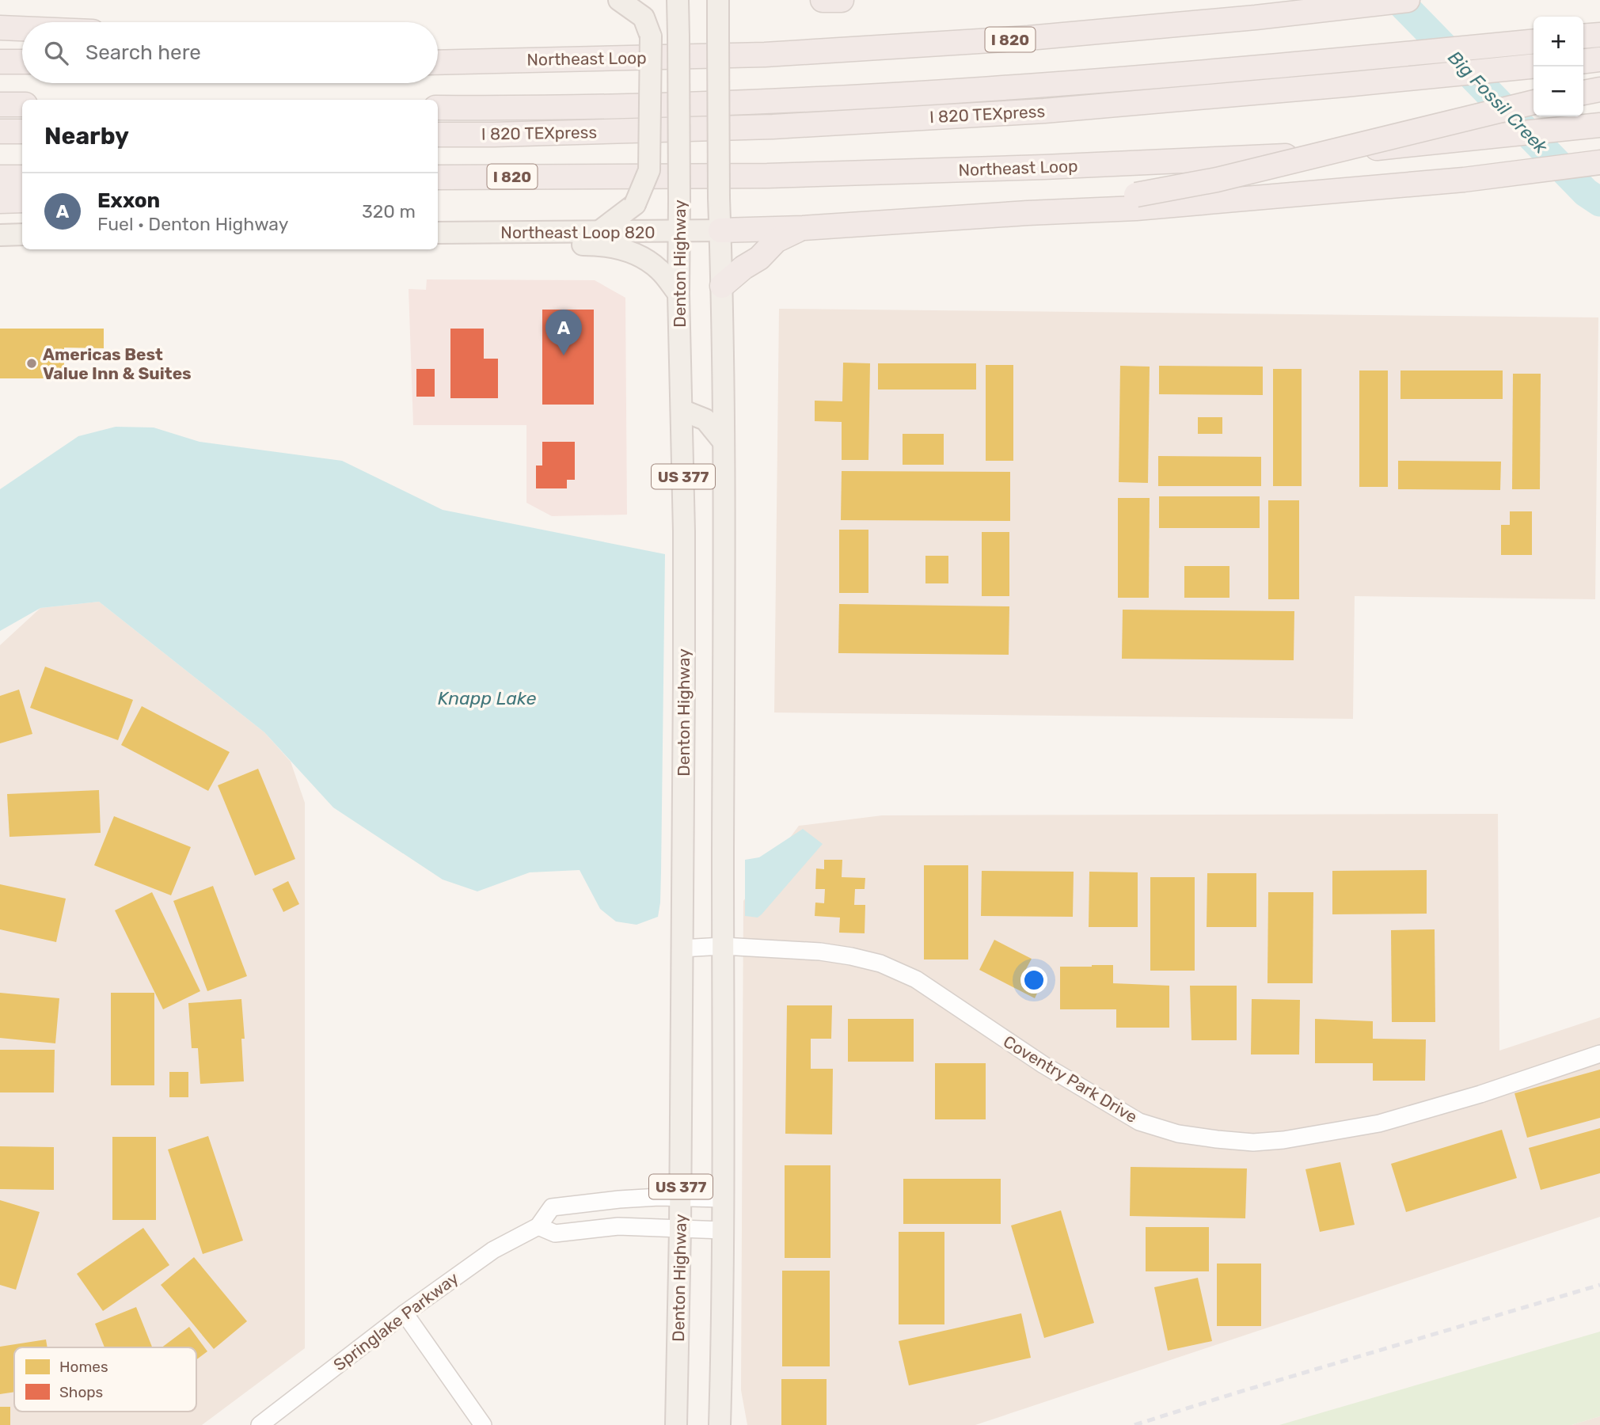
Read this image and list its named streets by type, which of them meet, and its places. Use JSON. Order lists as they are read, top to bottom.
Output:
{
  "streets": {
    "highway": ["I 820", "Northeast Loop", "I 820 TEXpress"],
    "main road": ["Northeast Loop 820", "Denton Highway", "US 377"],
    "street": ["Coventry Park Drive", "Springlake Parkway"]
  },
  "crossings": [
    ["Northeast Loop 820", "Denton Highway"],
    ["Northeast Loop 820", "US 377"],
    ["Denton Highway", "Coventry Park Drive"],
    ["Denton Highway", "Springlake Parkway"],
    ["US 377", "Coventry Park Drive"],
    ["US 377", "Springlake Parkway"]
  ],
  "water": ["Big Fossil Creek", "Knapp Lake"],
  "places": ["Americas Best Value Inn & Suites"],
  "legend": ["Homes", "Shops"],
  "page": {
    "map_buttons": ["+", "−"],
    "search": "Search here",
    "heading": "Nearby",
    "list": [
      {
        "mark": "A",
        "name": "Exxon",
        "note": "Fuel · Denton Highway",
        "value": "320 m"
      }
    ],
    "pins": "A"
  }
}
